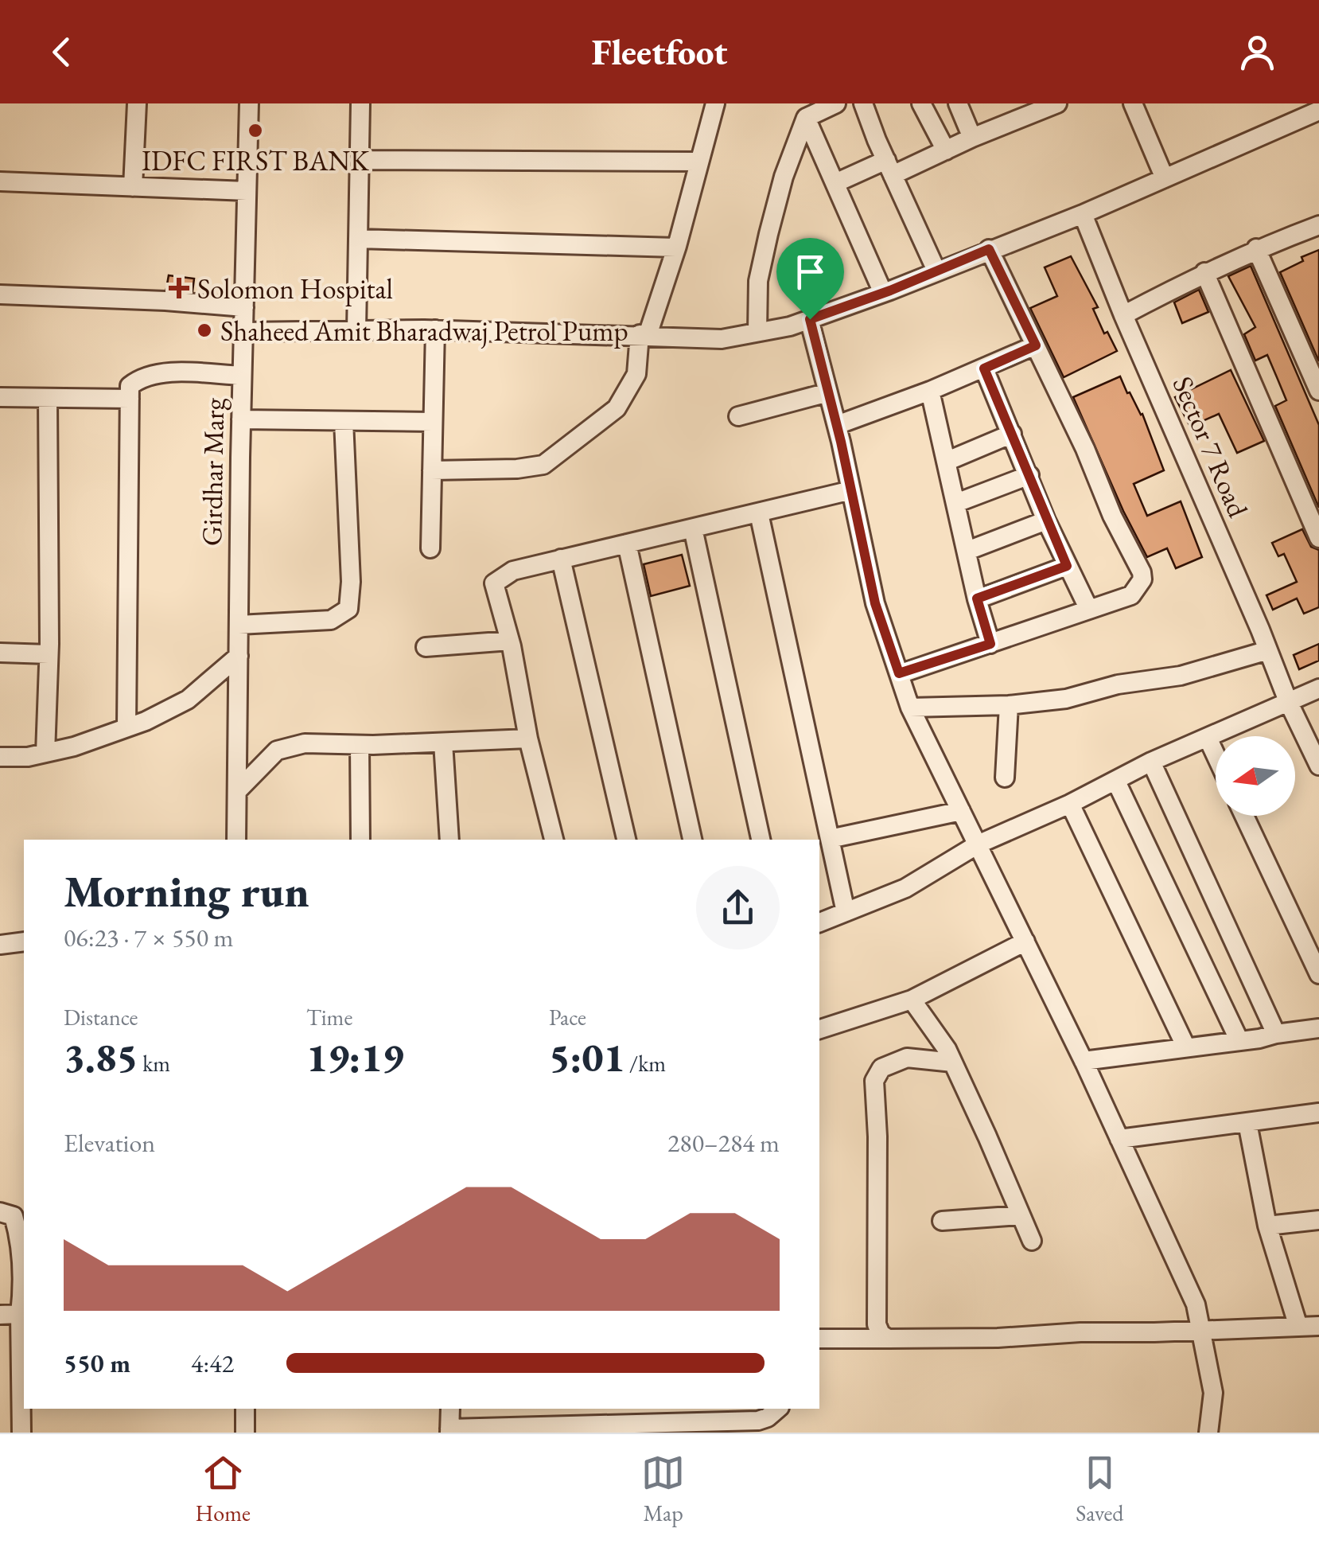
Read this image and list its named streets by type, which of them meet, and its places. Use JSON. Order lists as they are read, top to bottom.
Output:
{
  "streets": {
    "street": ["Sector 7 Road", "Girdhar Marg"]
  },
  "places": {
    "other": ["IDFC FIRST BANK", "Shaheed Amit Bharadwaj Petrol Pump"],
    "health": ["Solomon Hospital"]
  },
  "north": "left",
  "page": {
    "header": "Fleetfoot",
    "heading": ["Morning run", "06:23 · 7 × 550 m"],
    "stats": [
      ["Distance", "3.85 km"],
      ["Time", "19:19"],
      ["Pace", "5:01 /km"]
    ],
    "chart": ["Elevation", "280–284 m"],
    "list": [
      {
        "name": "550 m",
        "note": "4:42"
      }
    ],
    "tabs": ["Home", "Map", "Saved"]
  }
}
